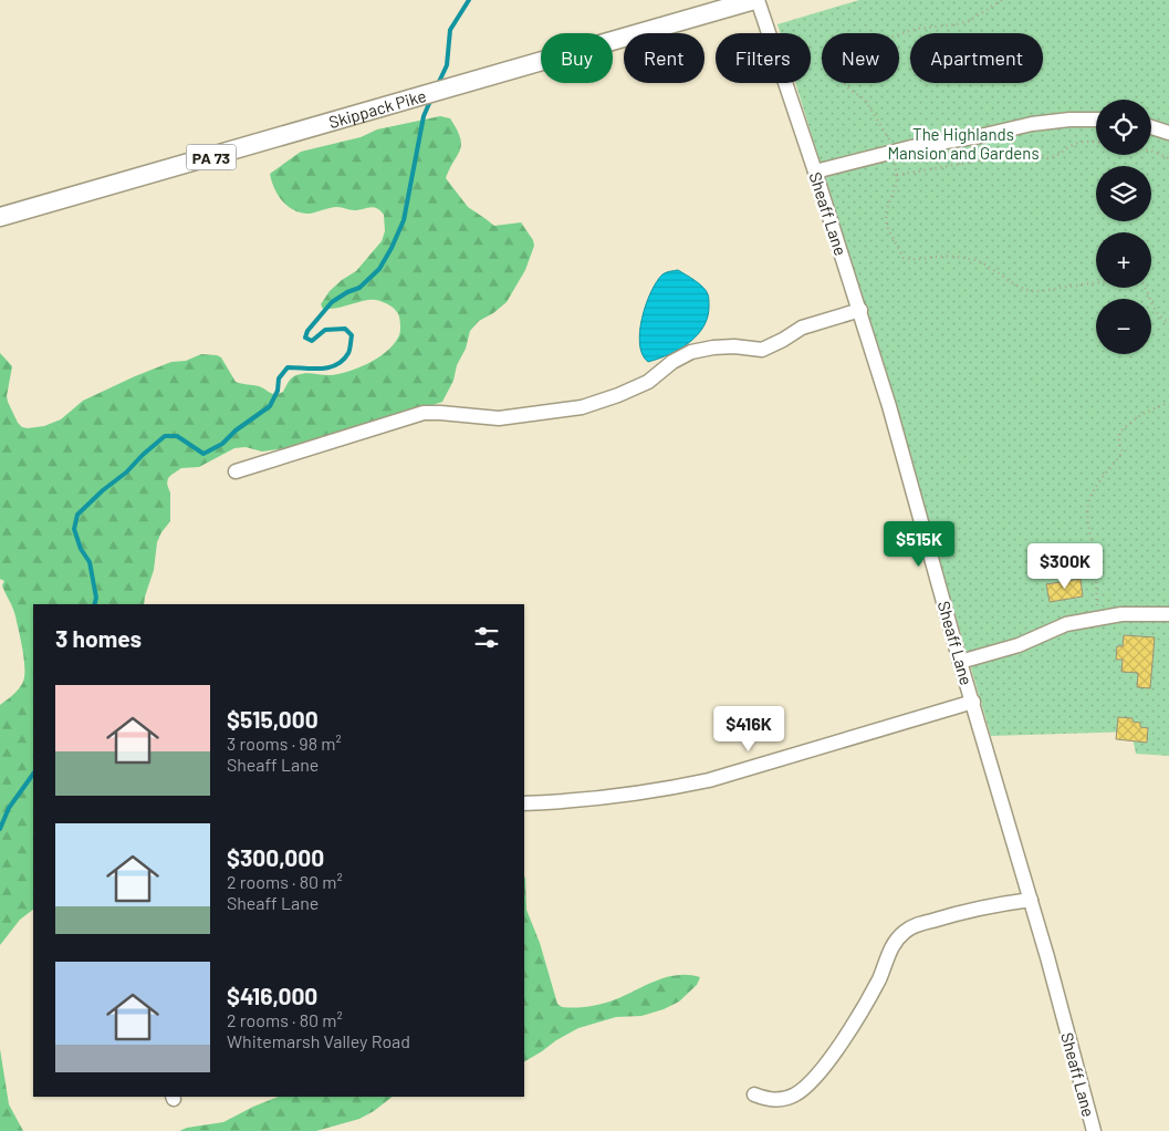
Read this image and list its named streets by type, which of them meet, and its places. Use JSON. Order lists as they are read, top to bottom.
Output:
{
  "streets": {
    "main road": ["Skippack Pike", "PA 73"],
    "street": ["Sheaff Lane"]
  },
  "crossings": [
    ["Skippack Pike", "Sheaff Lane"]
  ],
  "parks": ["The Highlands Mansion and Gardens"],
  "page": {
    "chip": [
      "Buy",
      "Rent",
      "Filters",
      "New",
      "Apartment"
    ],
    "map_buttons": ["+", "−"],
    "price": ["$515K", "$300K", "$416K"],
    "heading": "3 homes",
    "list": [
      {
        "name": "$515,000",
        "note": "3 rooms · 98 m² · Sheaff Lane"
      },
      {
        "name": "$300,000",
        "note": "2 rooms · 80 m² · Sheaff Lane"
      },
      {
        "name": "$416,000",
        "note": "2 rooms · 80 m² · Whitemarsh Valley Road"
      }
    ]
  }
}
